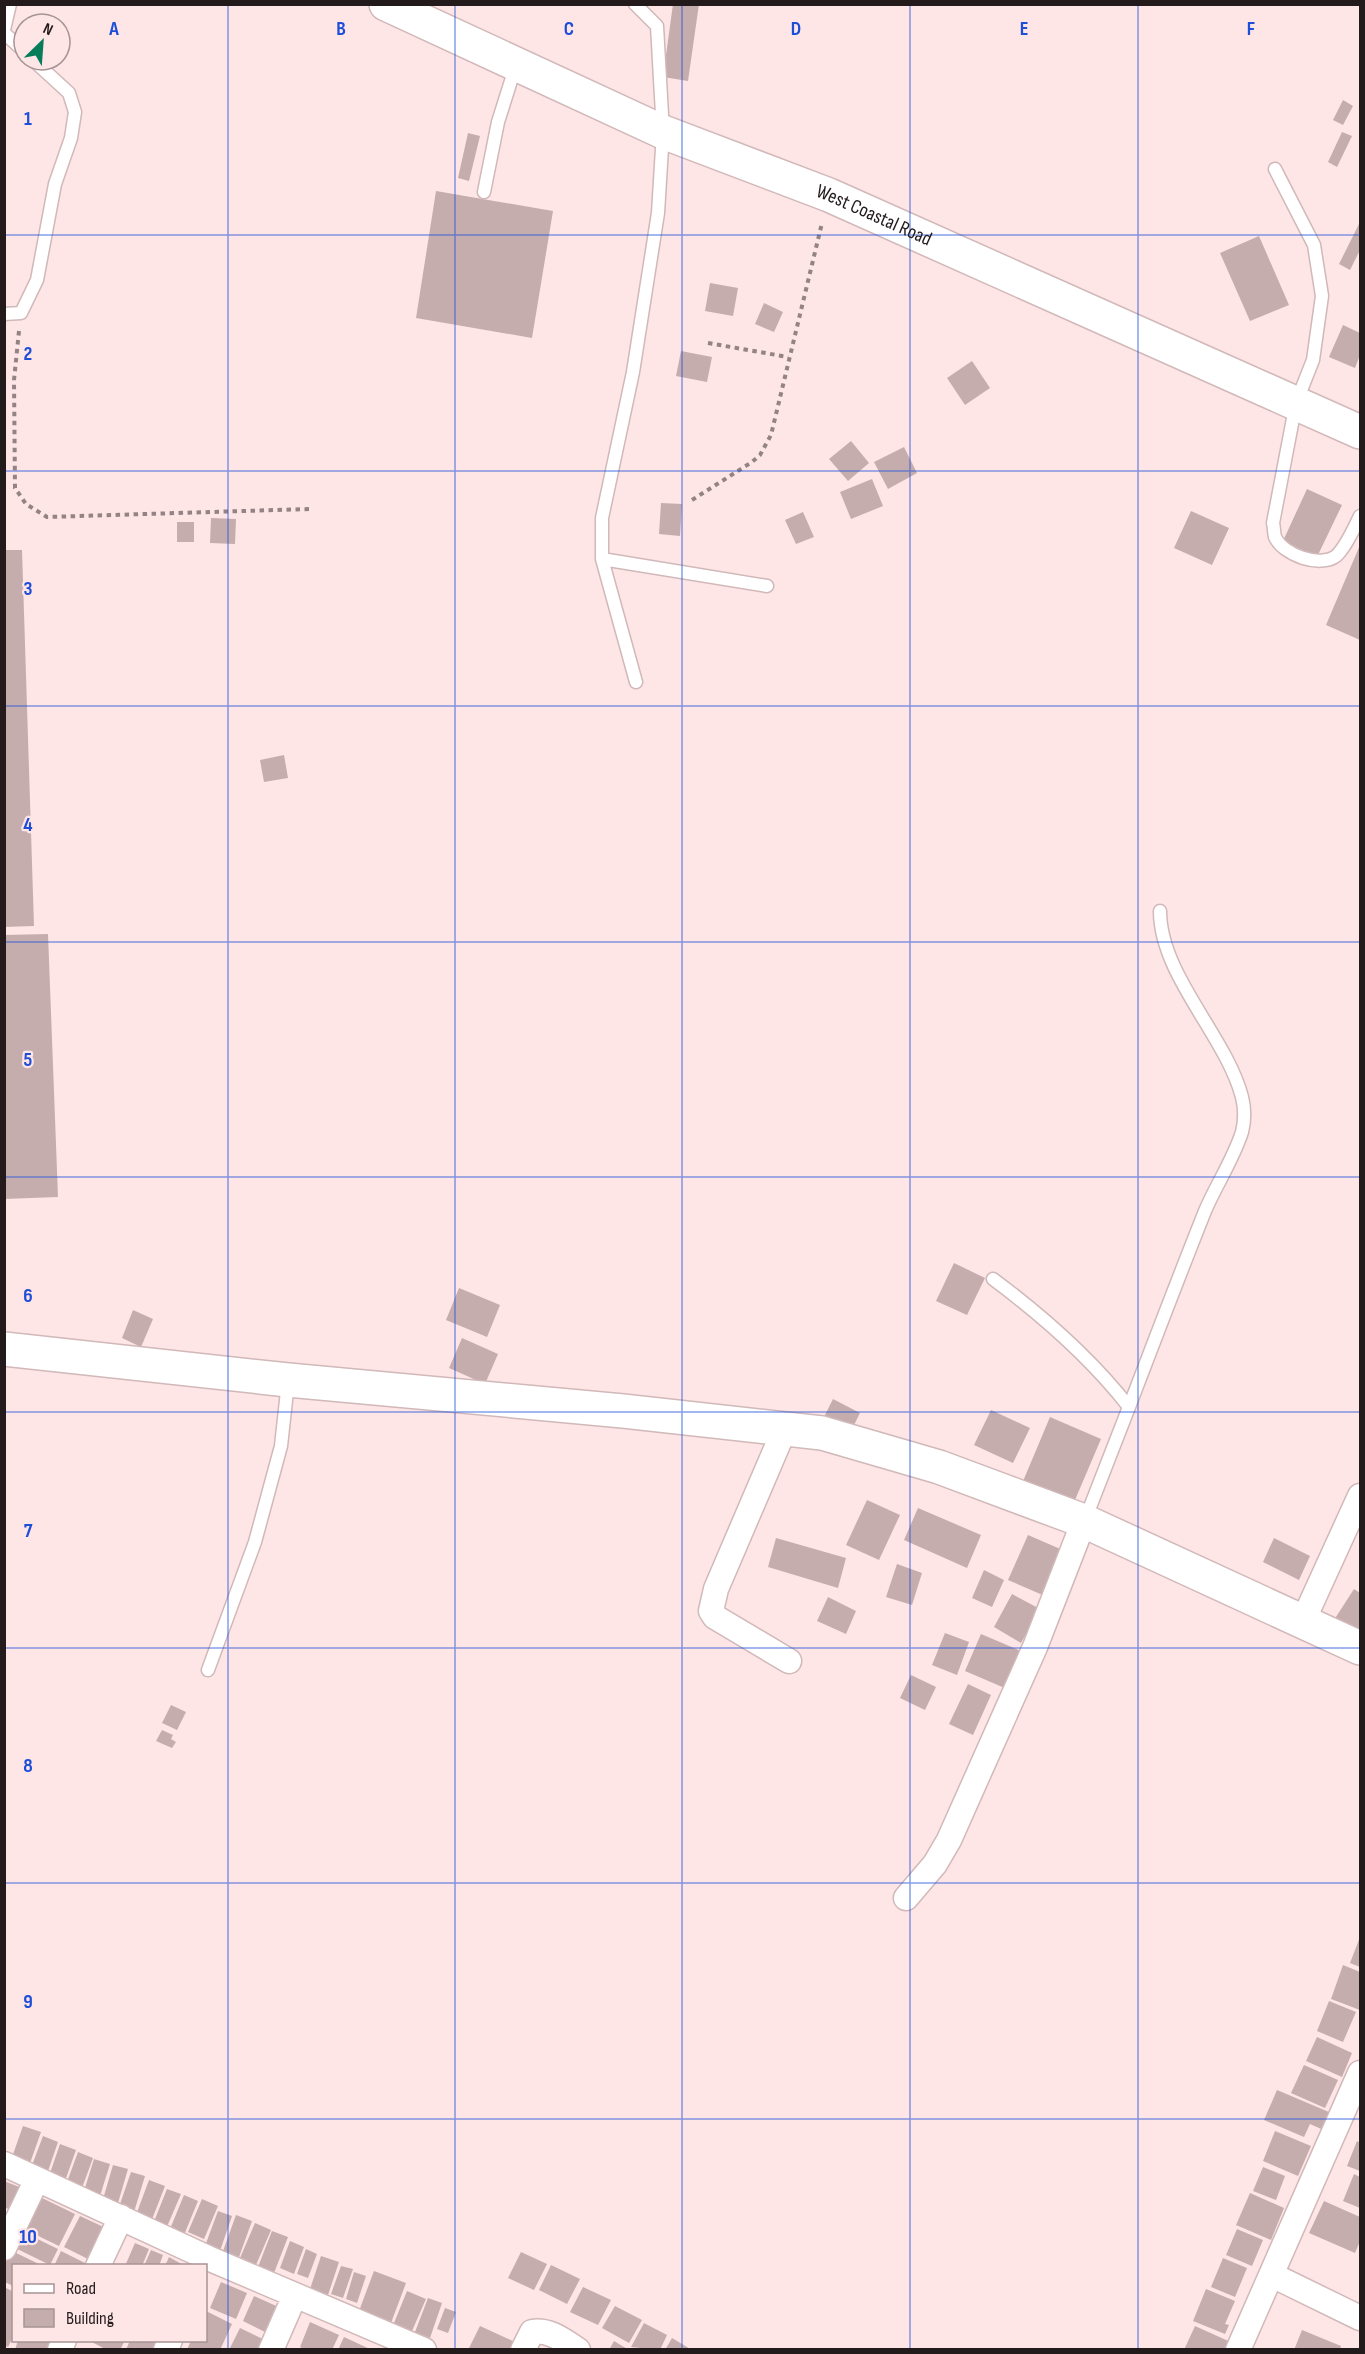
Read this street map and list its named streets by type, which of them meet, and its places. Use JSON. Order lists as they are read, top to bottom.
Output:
{
  "streets": {
    "street": ["West Coastal Road"]
  },
  "legend": ["Road", "Building"],
  "north": "top right",
  "grid": {
    "columns": [
      "A",
      "B",
      "C",
      "D",
      "E",
      "F"
    ],
    "rows": [
      "1",
      "2",
      "3",
      "4",
      "5",
      "6",
      "7",
      "8",
      "9",
      "10"
    ]
  }
}
